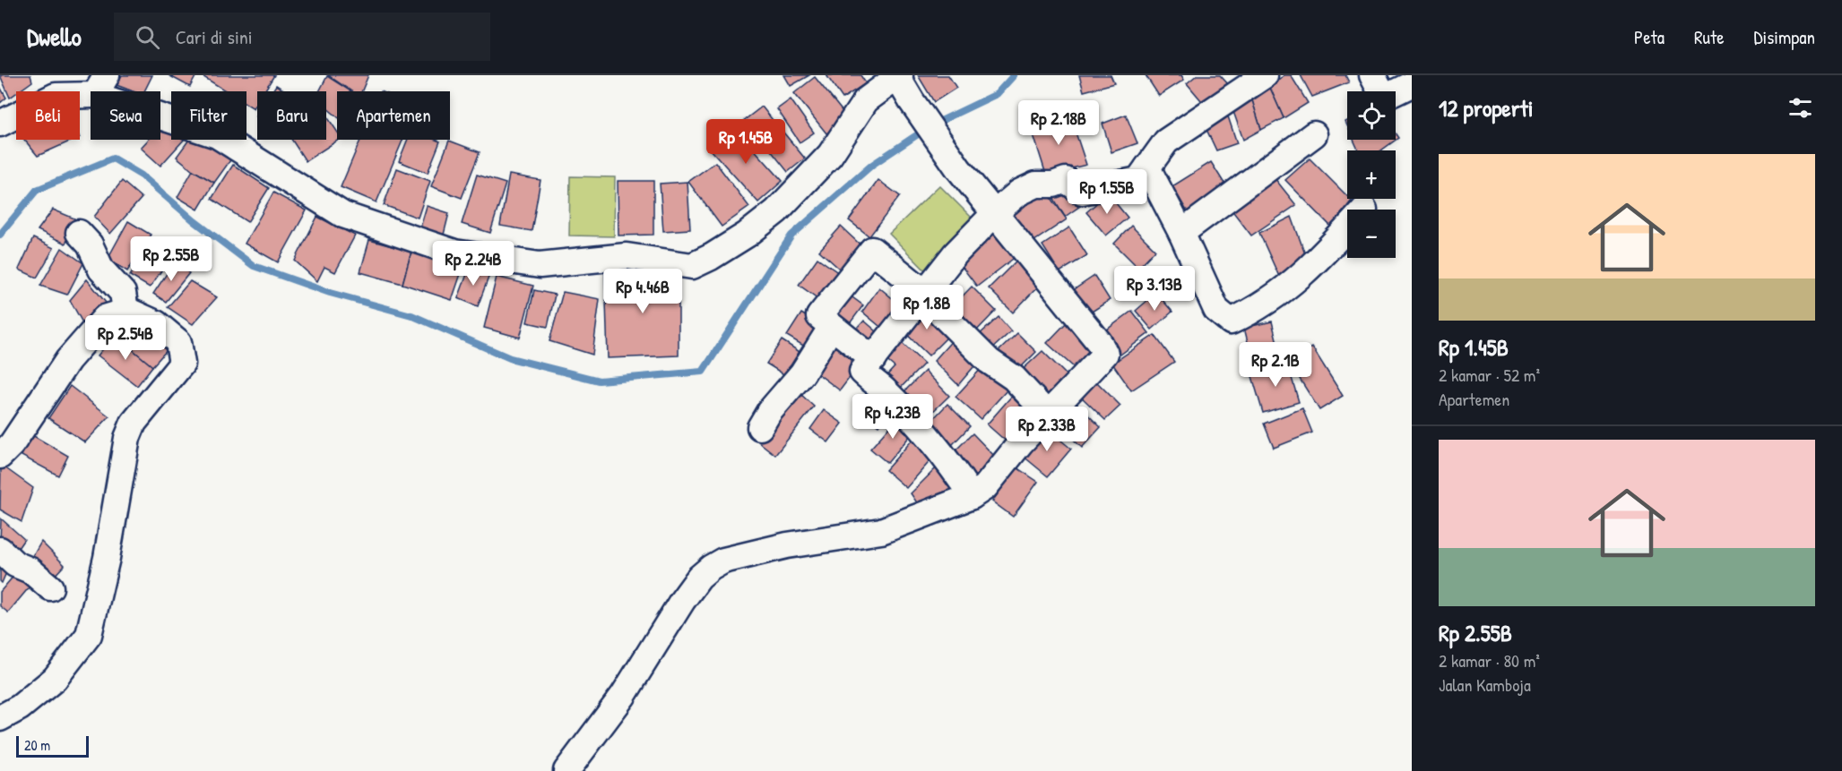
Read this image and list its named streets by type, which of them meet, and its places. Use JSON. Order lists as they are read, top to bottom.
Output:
{
  "scale_bar": "20 m",
  "page": {
    "header": "Dwello",
    "search": "Cari di sini",
    "nav": ["Peta", "Rute", "Disimpan"],
    "heading": "12 properti",
    "map_buttons": ["+", "−"],
    "chip": [
      "Beli",
      "Sewa",
      "Filter",
      "Baru",
      "Apartemen"
    ],
    "price": [
      "Rp 2.18B",
      "Rp 1.45B",
      "Rp 1.55B",
      "Rp 2.55B",
      "Rp 2.24B",
      "Rp 3.13B",
      "Rp 4.46B",
      "Rp 1.8B",
      "Rp 2.54B",
      "Rp 2.1B",
      "Rp 4.23B",
      "Rp 2.33B"
    ],
    "list": [
      {
        "name": "Rp 1.45B",
        "note": "2 kamar · 52 m² · Apartemen"
      },
      {
        "name": "Rp 2.55B",
        "note": "2 kamar · 80 m² · Jalan Kamboja"
      }
    ],
    "scale": "20 m"
  }
}
